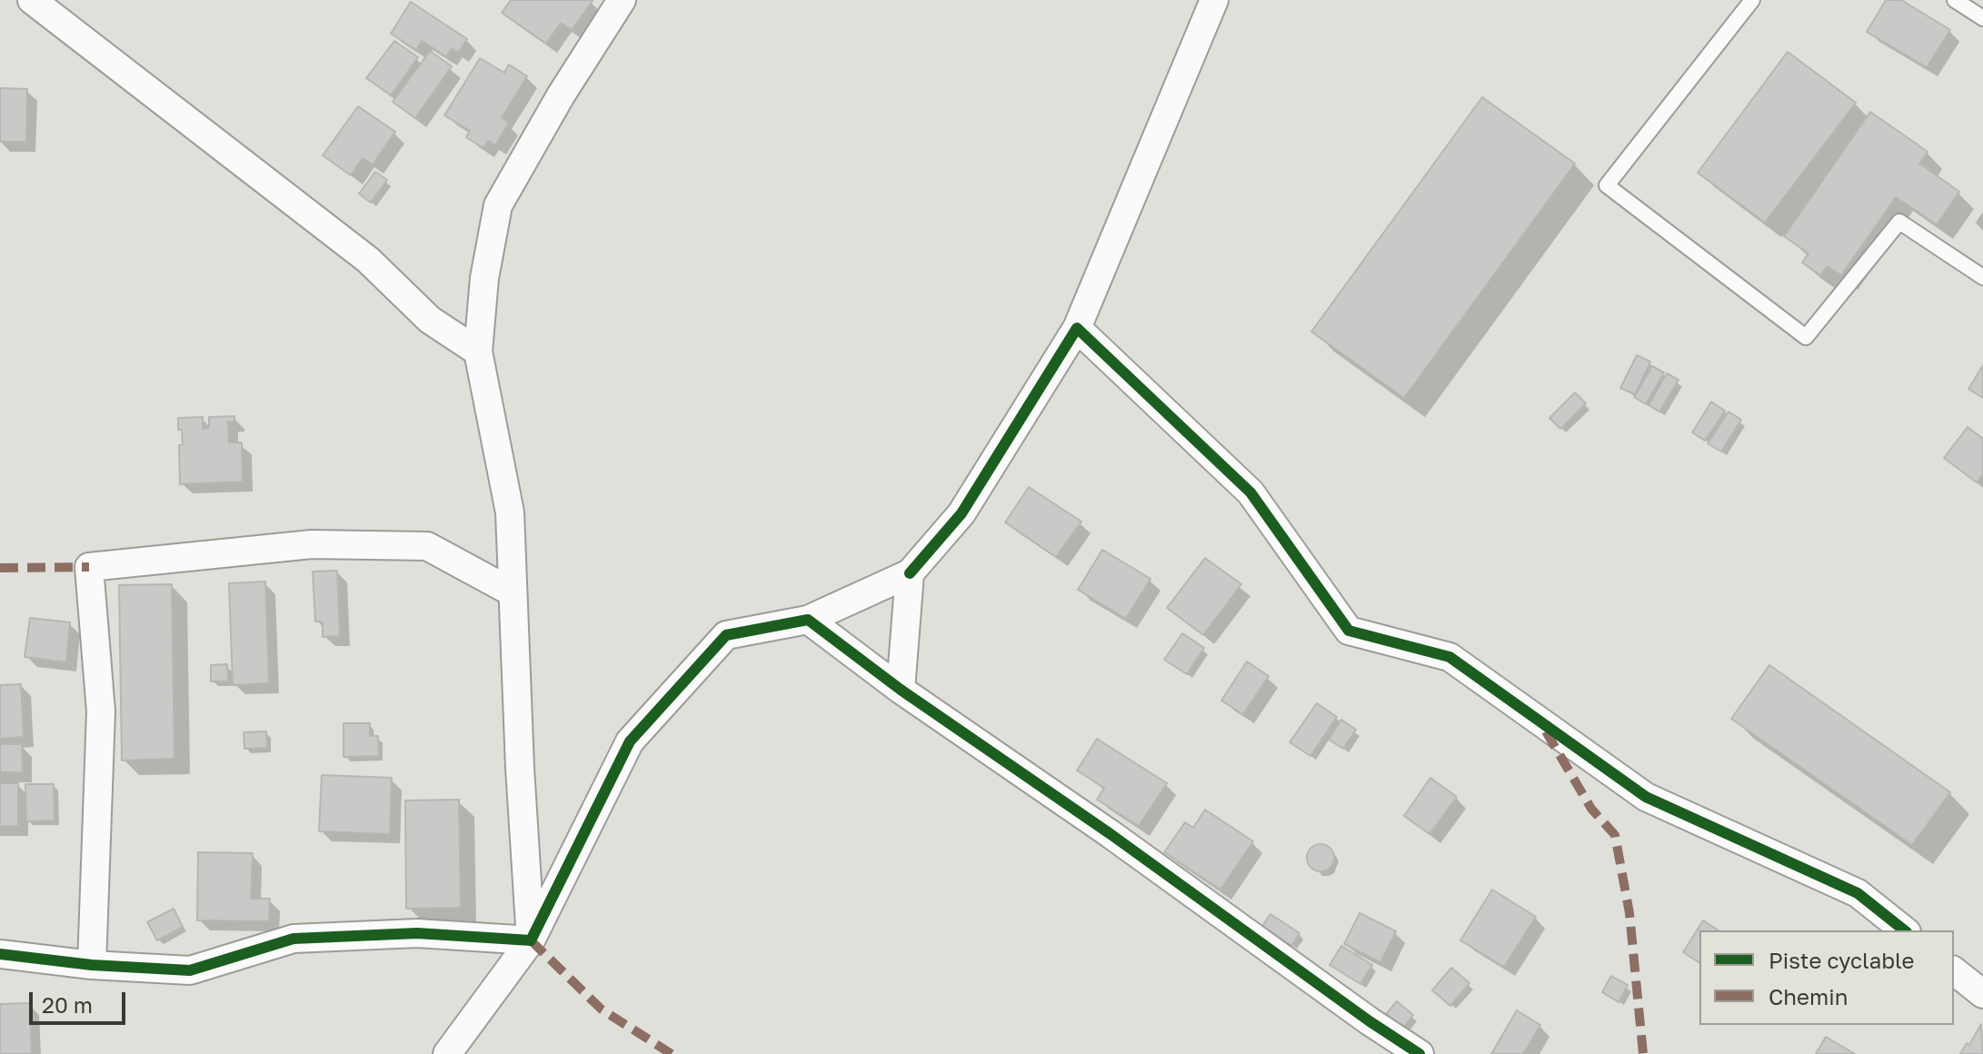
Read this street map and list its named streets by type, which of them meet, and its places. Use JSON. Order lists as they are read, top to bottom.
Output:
{
  "legend": ["Piste cyclable", "Chemin"],
  "scale_bar": "20 m"
}
